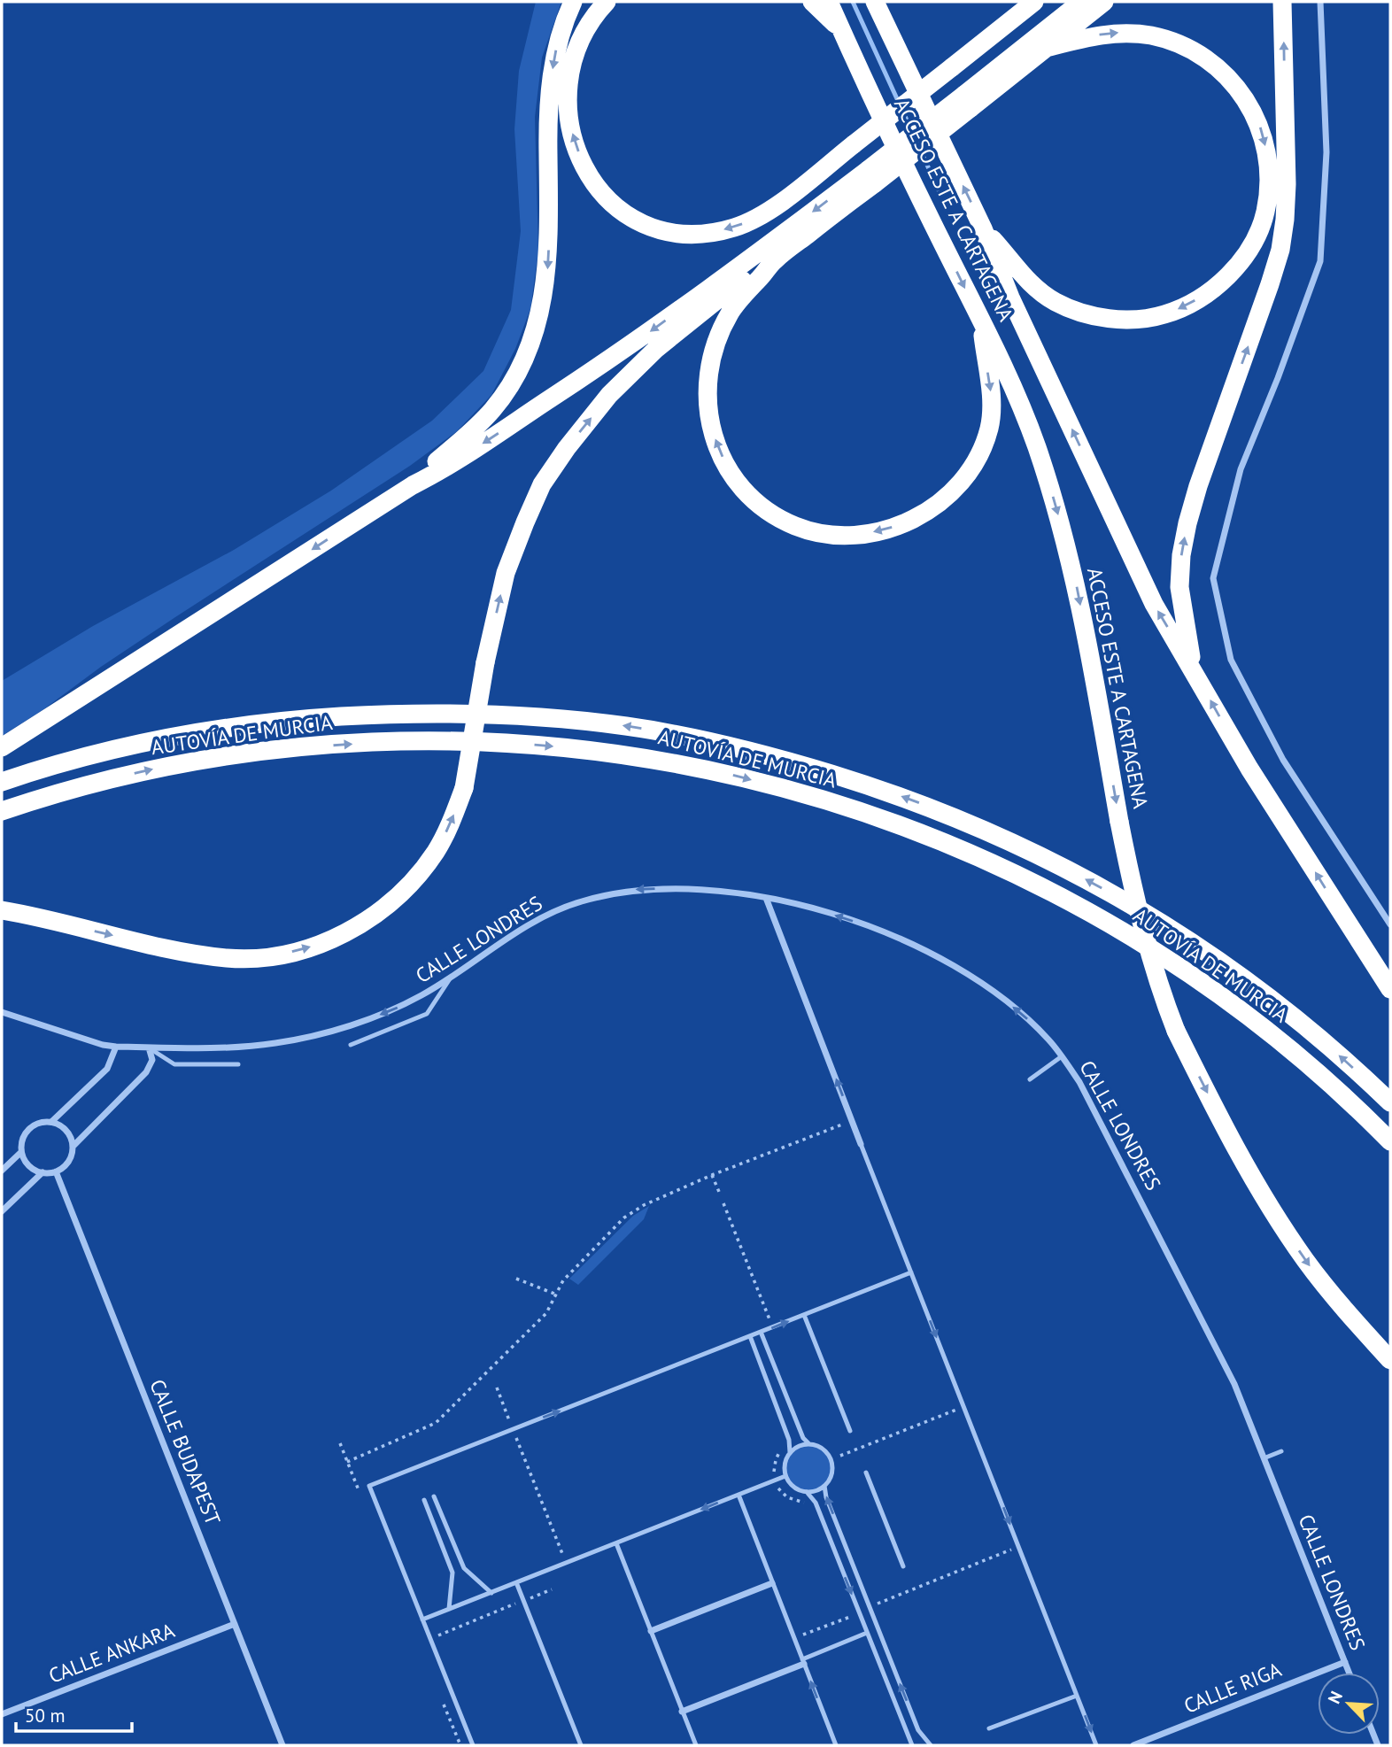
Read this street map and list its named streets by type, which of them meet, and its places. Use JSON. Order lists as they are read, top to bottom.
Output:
{
  "streets": {
    "highway": ["ACCESO ESTE A CARTAGENA", "AUTOVÍA DE MURCIA"],
    "street": [
      "CALLE LONDRES",
      "CALLE BUDAPEST",
      "CALLE ANKARA",
      "CALLE RIGA"
    ]
  },
  "crossings": [
    ["CALLE LONDRES", "CALLE RIGA"],
    ["CALLE BUDAPEST", "CALLE ANKARA"]
  ],
  "one_way": ["CALLE LONDRES"],
  "scale_bar": "50 m",
  "north": "top left"
}
